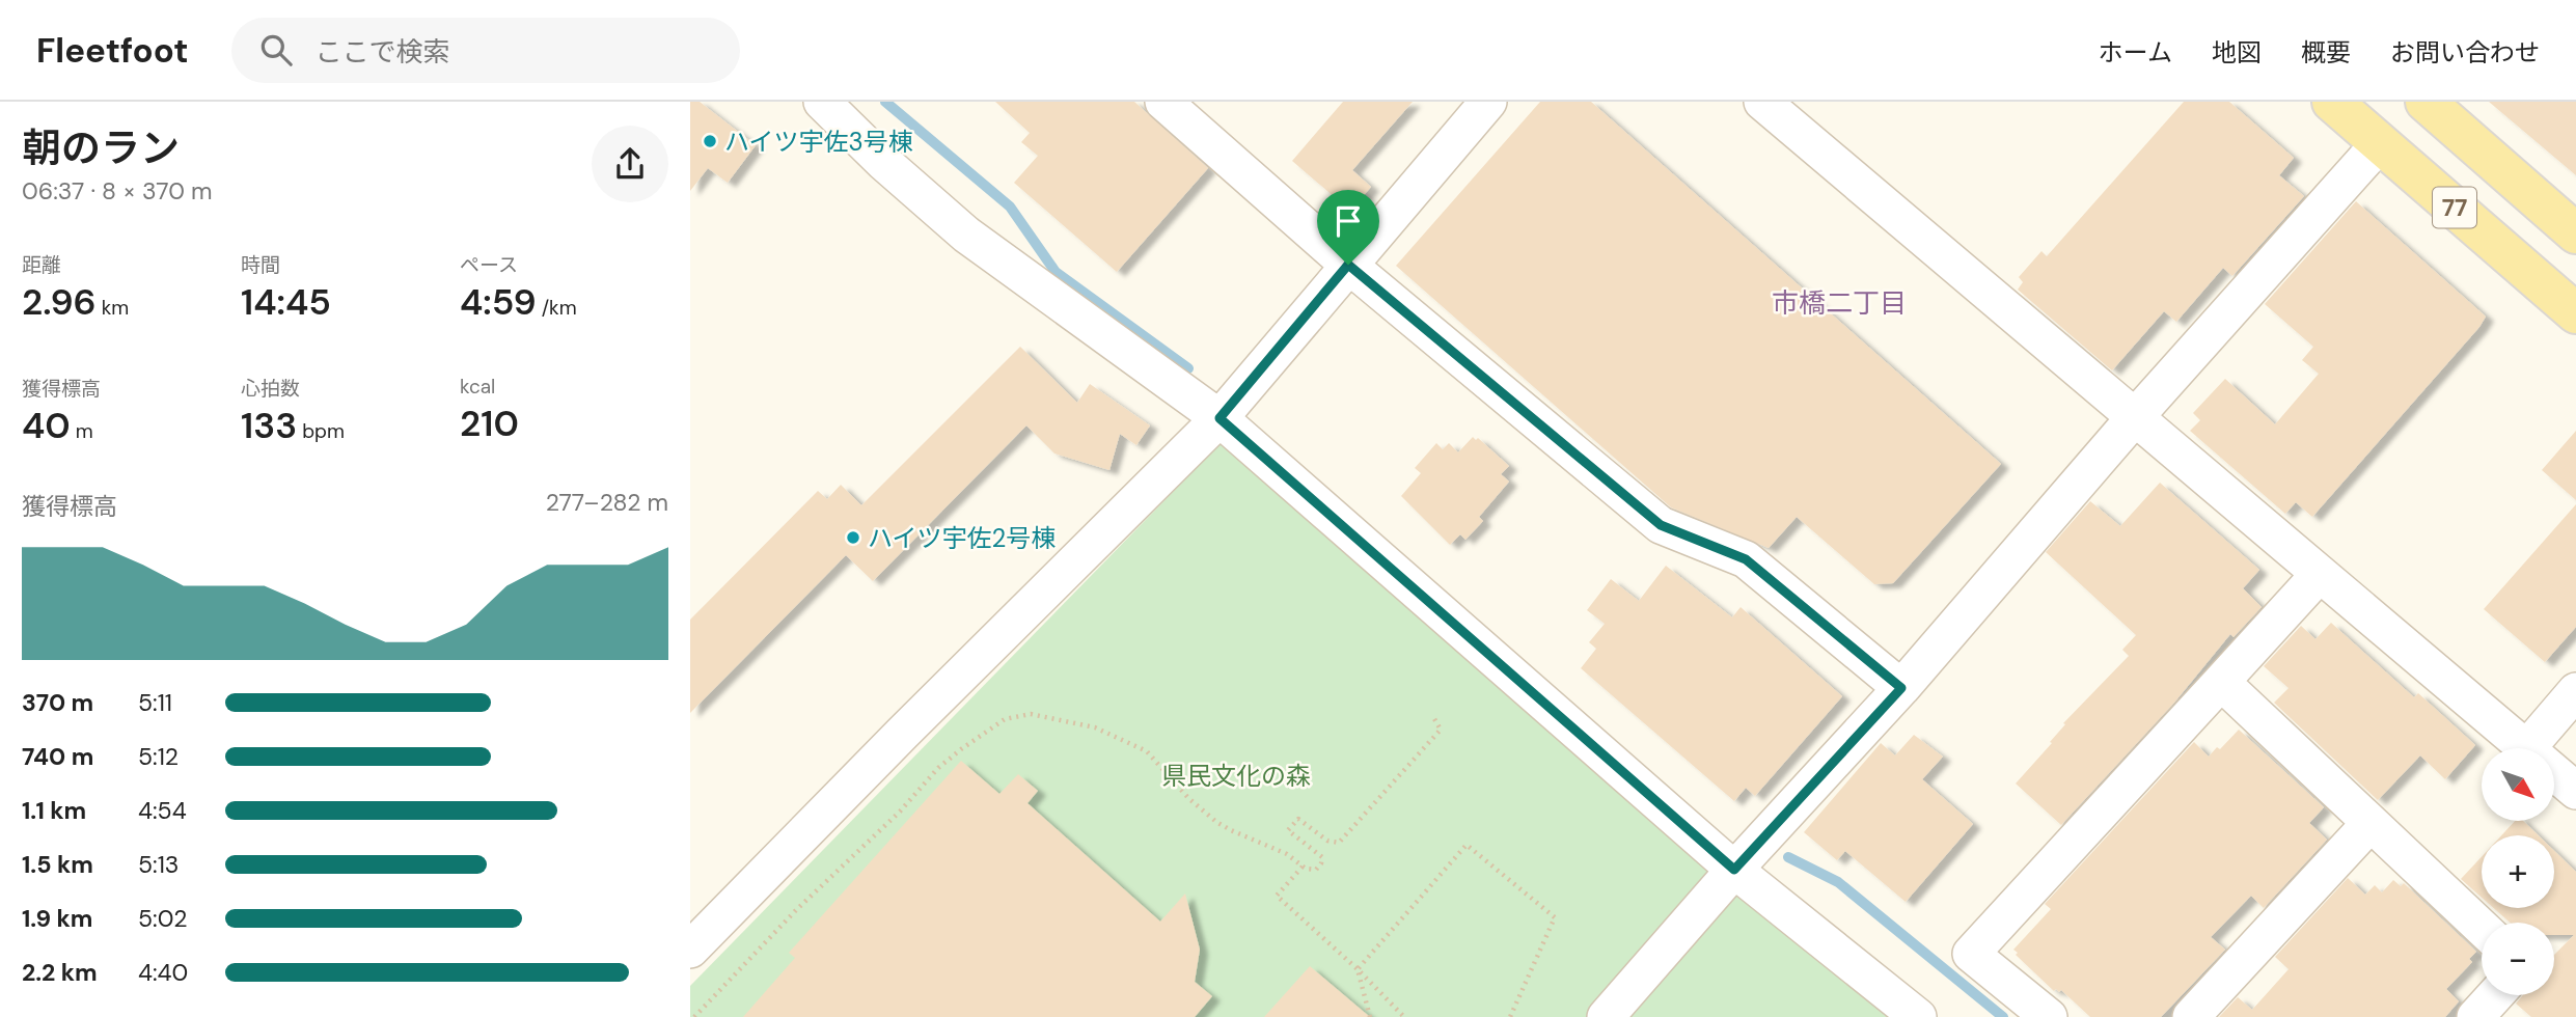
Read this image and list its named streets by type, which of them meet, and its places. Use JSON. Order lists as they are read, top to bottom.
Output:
{
  "streets": {
    "main road": ["77"]
  },
  "districts": ["市橋二丁目"],
  "parks": ["県民文化の森"],
  "places": ["ハイツ宇佐3号棟", "ハイツ宇佐2号棟"],
  "north": "bottom right",
  "page": {
    "header": "Fleetfoot",
    "search": "ここで検索",
    "nav": [
      "ホーム",
      "地図",
      "概要",
      "お問い合わせ"
    ],
    "heading": ["朝のラン", "06:37 · 8 × 370 m"],
    "stats": [
      ["距離", "2.96 km"],
      ["時間", "14:45"],
      ["ペース", "4:59 /km"],
      ["獲得標高", "40 m"],
      ["心拍数", "133 bpm"],
      ["kcal", "210"]
    ],
    "chart": ["獲得標高", "277–282 m"],
    "list": [
      {
        "name": "370 m",
        "note": "5:11"
      },
      {
        "name": "740 m",
        "note": "5:12"
      },
      {
        "name": "1.1 km",
        "note": "4:54"
      },
      {
        "name": "1.5 km",
        "note": "5:13"
      },
      {
        "name": "1.9 km",
        "note": "5:02"
      },
      {
        "name": "2.2 km",
        "note": "4:40"
      }
    ],
    "map_buttons": ["+", "−"]
  }
}
